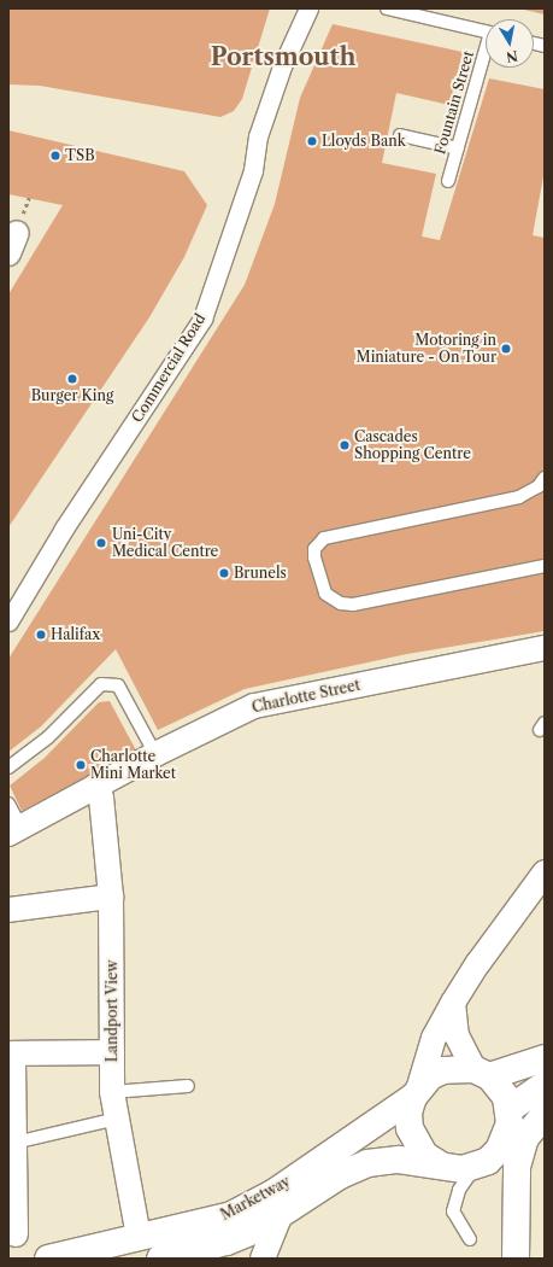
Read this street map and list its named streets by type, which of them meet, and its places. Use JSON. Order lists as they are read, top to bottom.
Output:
{
  "streets": {
    "main road": ["Marketway"],
    "street": ["Commercial Road", "Charlotte Street", "Landport View"],
    "lane": ["Fountain Street"]
  },
  "crossings": [
    ["Charlotte Street", "Landport View"],
    ["Landport View", "Marketway"]
  ],
  "districts": ["Portsmouth"],
  "places": [
    "Lloyds Bank",
    "TSB",
    "Motoring in Miniature - On Tour",
    "Burger King",
    "Cascades Shopping Centre",
    "Uni-City Medical Centre",
    "Brunels",
    "Halifax",
    "Charlotte Mini Market"
  ],
  "north": "bottom"
}
